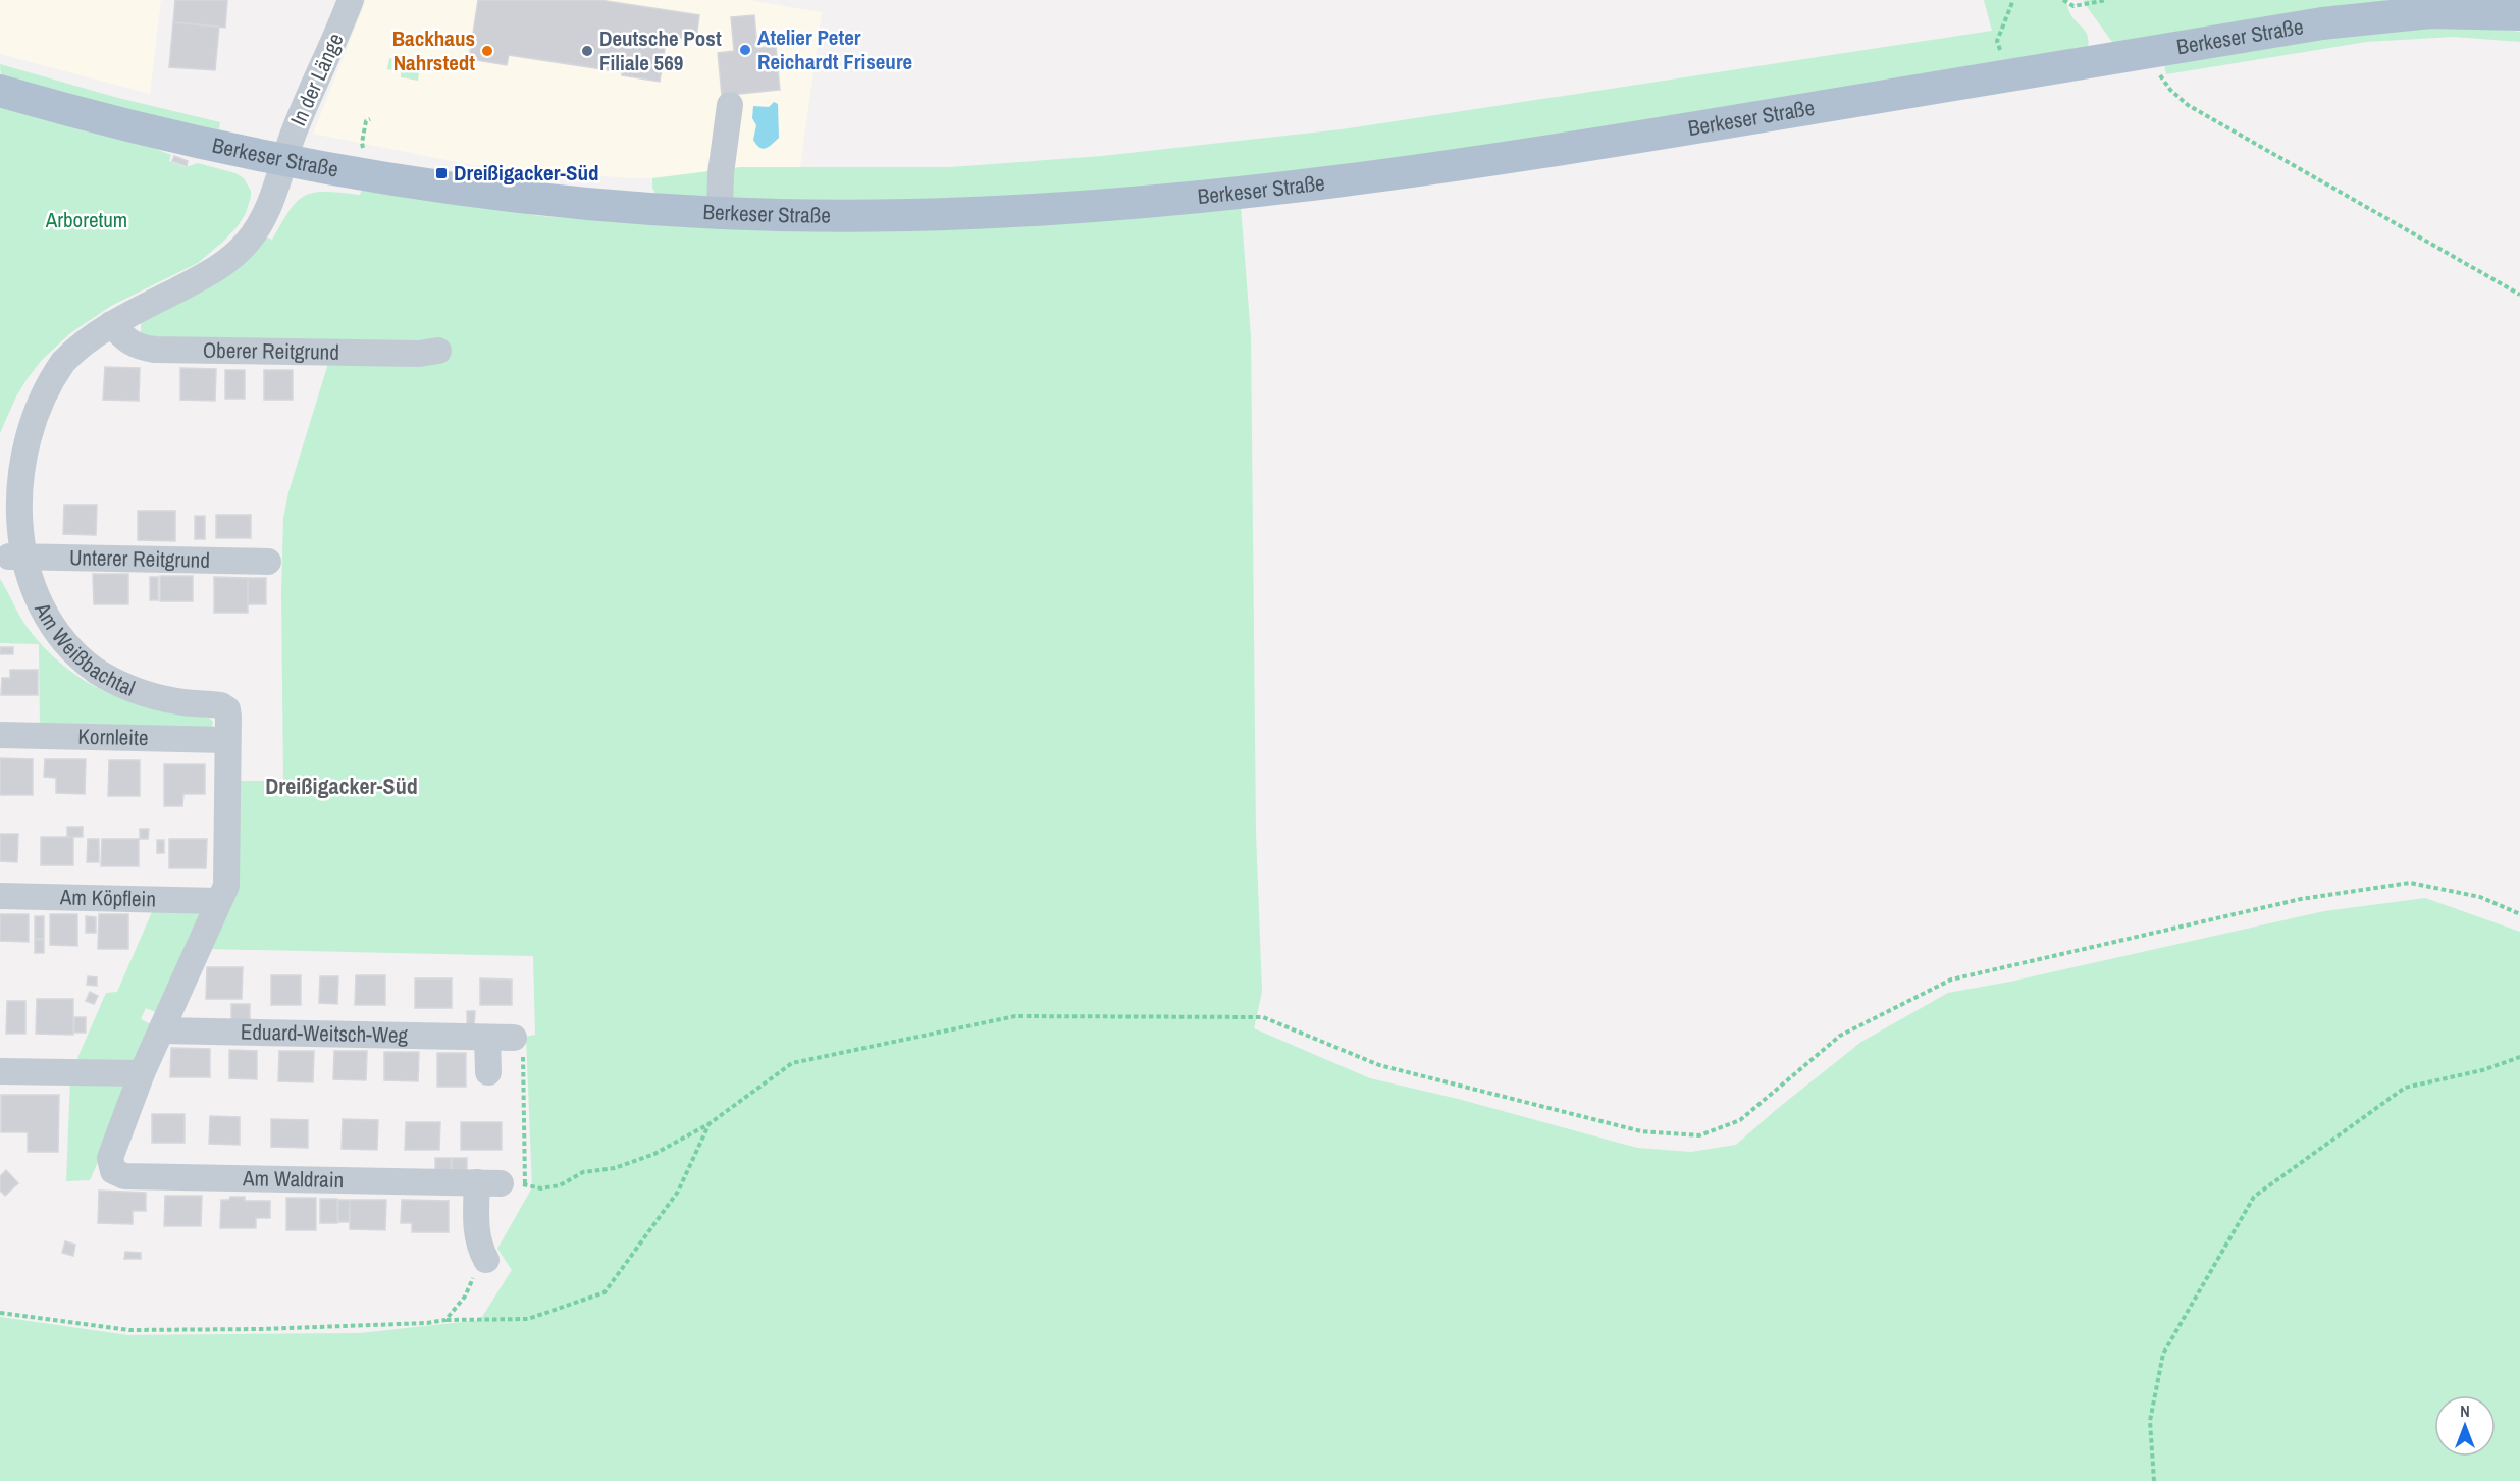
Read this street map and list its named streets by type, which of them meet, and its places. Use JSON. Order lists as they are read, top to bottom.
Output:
{
  "streets": {
    "main road": ["Berkeser Straße"],
    "street": [
      "In der Länge",
      "Oberer Reitgrund",
      "Unterer Reitgrund",
      "Am Weißbachtal",
      "Kornleite",
      "Am Köpflein",
      "Eduard-Weitsch-Weg",
      "Am Waldrain"
    ]
  },
  "crossings": [
    ["Berkeser Straße", "In der Länge"],
    ["Berkeser Straße", "Am Weißbachtal"],
    ["In der Länge", "Am Weißbachtal"],
    ["Oberer Reitgrund", "Am Weißbachtal"],
    ["Unterer Reitgrund", "Am Weißbachtal"],
    ["Am Weißbachtal", "Kornleite"],
    ["Am Weißbachtal", "Am Köpflein"],
    ["Am Weißbachtal", "Eduard-Weitsch-Weg"],
    ["Am Weißbachtal", "Am Waldrain"]
  ],
  "districts": ["Dreißigacker-Süd"],
  "parks": ["Arboretum"],
  "places": {
    "other": ["Atelier Peter Reichardt Friseure", "Backhaus Nahrstedt", "Deutsche Post Filiale 569"],
    "transit": ["Dreißigacker-Süd"]
  },
  "north": "top"
}
